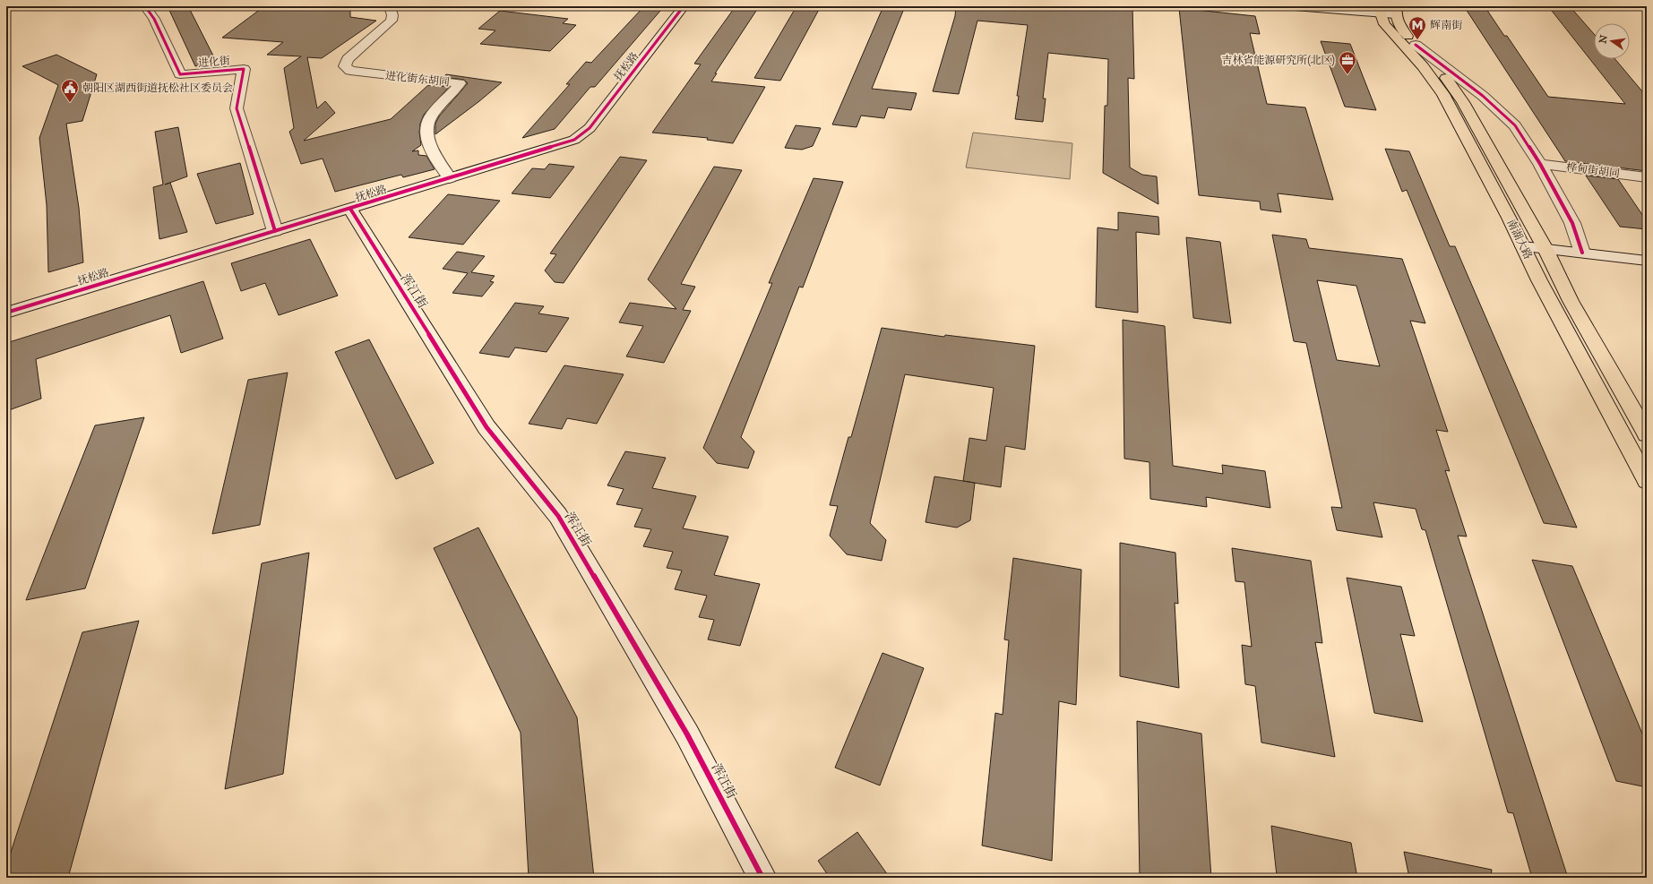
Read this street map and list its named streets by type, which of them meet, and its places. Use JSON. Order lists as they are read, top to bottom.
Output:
{
  "streets": {
    "main road": ["南湖大路"],
    "street": [
      "进化街",
      "抚松路",
      "进化街东胡同",
      "桦甸街胡同",
      "浑江街"
    ]
  },
  "crossings": [
    ["进化街", "抚松路"],
    ["抚松路", "进化街东胡同"],
    ["抚松路", "浑江街"]
  ],
  "places": {
    "metro station": ["辉南街"],
    "office": ["吉林省能源研究所(北区)"],
    "public building": ["朝阳区湖西街道抚松社区委员会"]
  },
  "north": "left"
}
